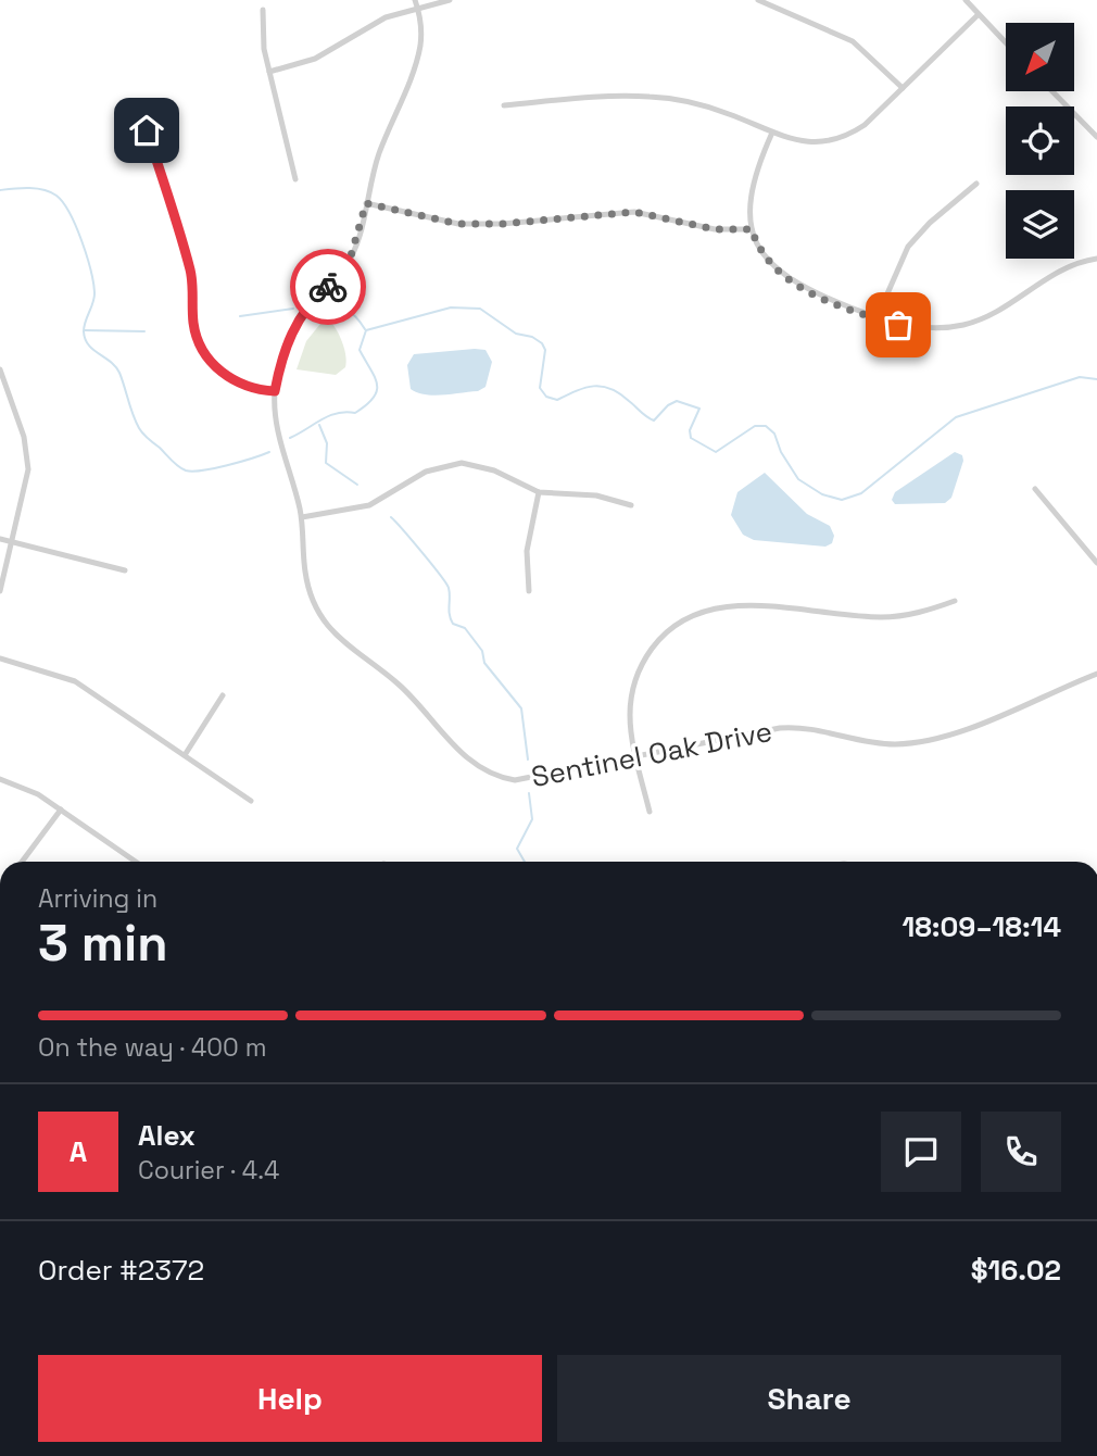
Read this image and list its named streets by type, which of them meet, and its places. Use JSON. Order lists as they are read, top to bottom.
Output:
{
  "streets": {
    "street": ["Sentinel Oak Drive"]
  },
  "north": "bottom left",
  "page": {
    "heading": ["3 min", "Arriving in", "18:09–18:14"],
    "panel": [
      "Alex",
      "Courier · 4.4",
      "Order #2372",
      "$16.02"
    ],
    "bar": "On the way · 400 m",
    "round": "A",
    "buttons": ["Help", "Share"]
  }
}
